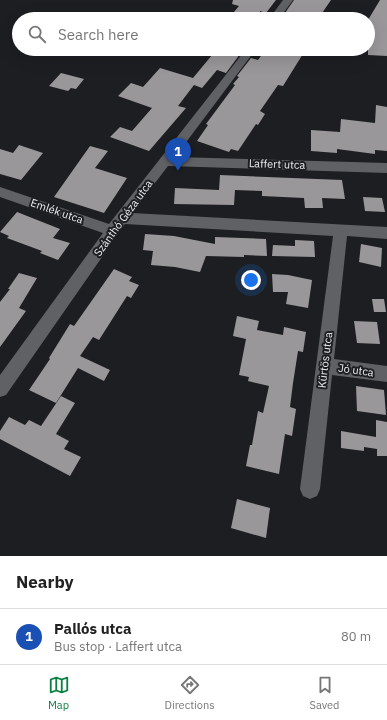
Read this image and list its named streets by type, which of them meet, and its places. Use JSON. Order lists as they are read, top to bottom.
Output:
{
  "streets": {
    "street": [
      "Laffert utca",
      "Emlék utca",
      "Szánthó Géza utca",
      "Kürtös utca",
      "Jó utca"
    ]
  },
  "crossings": [
    ["Laffert utca", "Szánthó Géza utca"],
    ["Emlék utca", "Szánthó Géza utca"],
    ["Emlék utca", "Kürtös utca"],
    ["Kürtös utca", "Jó utca"]
  ],
  "page": {
    "search": "Search here",
    "pins": "1",
    "heading": "Nearby",
    "list": [
      {
        "mark": "1",
        "name": "Pallós utca",
        "note": "Bus stop · Laffert utca",
        "value": "80 m"
      }
    ],
    "nav": ["Map", "Directions", "Saved"]
  }
}
